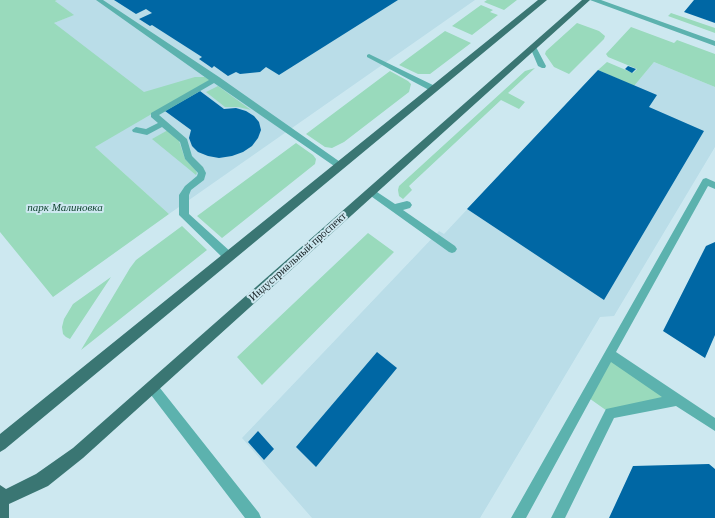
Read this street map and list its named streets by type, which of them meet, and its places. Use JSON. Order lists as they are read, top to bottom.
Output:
{
  "streets": {
    "main road": ["Индустриальный проспект"]
  },
  "parks": ["парк Малиновка"]
}
